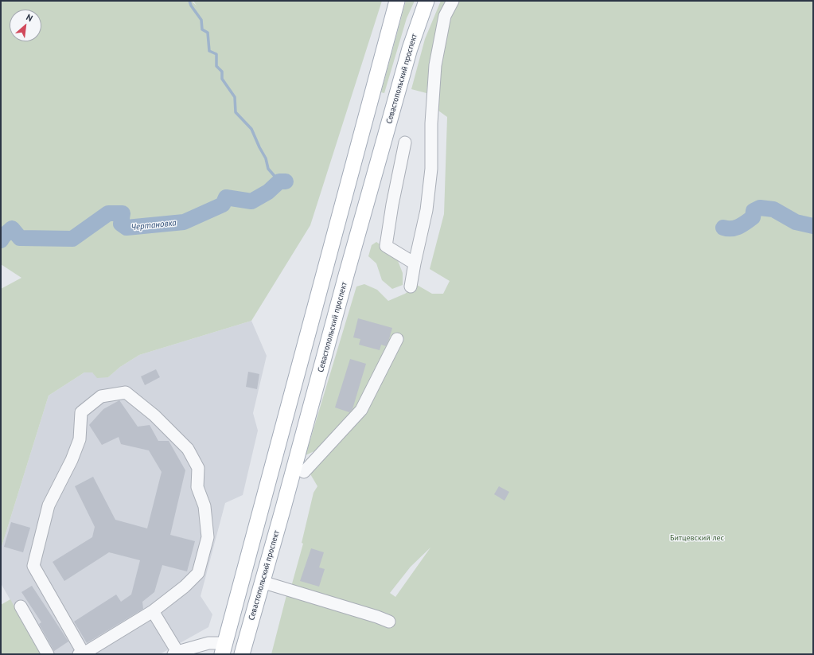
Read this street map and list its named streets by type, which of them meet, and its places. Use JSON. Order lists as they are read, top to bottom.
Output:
{
  "streets": {
    "main road": ["Севастопольский проспект"]
  },
  "water": ["Чертановка"],
  "parks": ["Битцевский лес"],
  "north": "top right"
}
